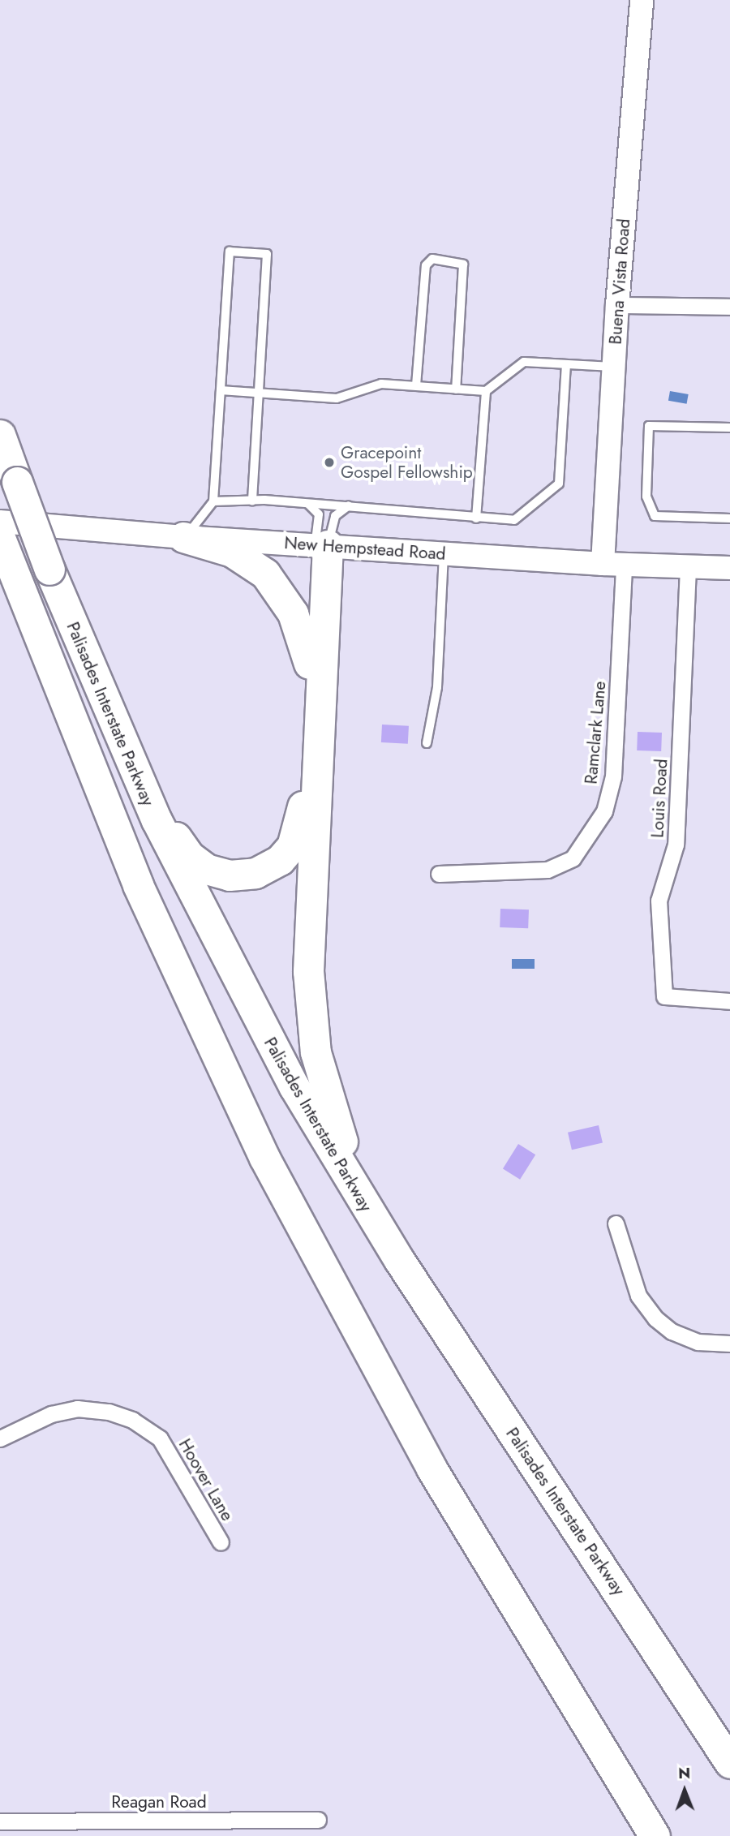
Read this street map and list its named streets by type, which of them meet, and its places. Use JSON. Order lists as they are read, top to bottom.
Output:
{
  "streets": {
    "highway": ["Palisades Interstate Parkway"],
    "street": [
      "Buena Vista Road",
      "New Hempstead Road",
      "Ramclark Lane",
      "Louis Road",
      "Hoover Lane",
      "Reagan Road"
    ]
  },
  "crossings": [
    ["Buena Vista Road", "New Hempstead Road"],
    ["Buena Vista Road", "Ramclark Lane"],
    ["New Hempstead Road", "Ramclark Lane"],
    ["New Hempstead Road", "Louis Road"]
  ],
  "places": ["Gracepoint Gospel Fellowship"],
  "north": "top"
}
